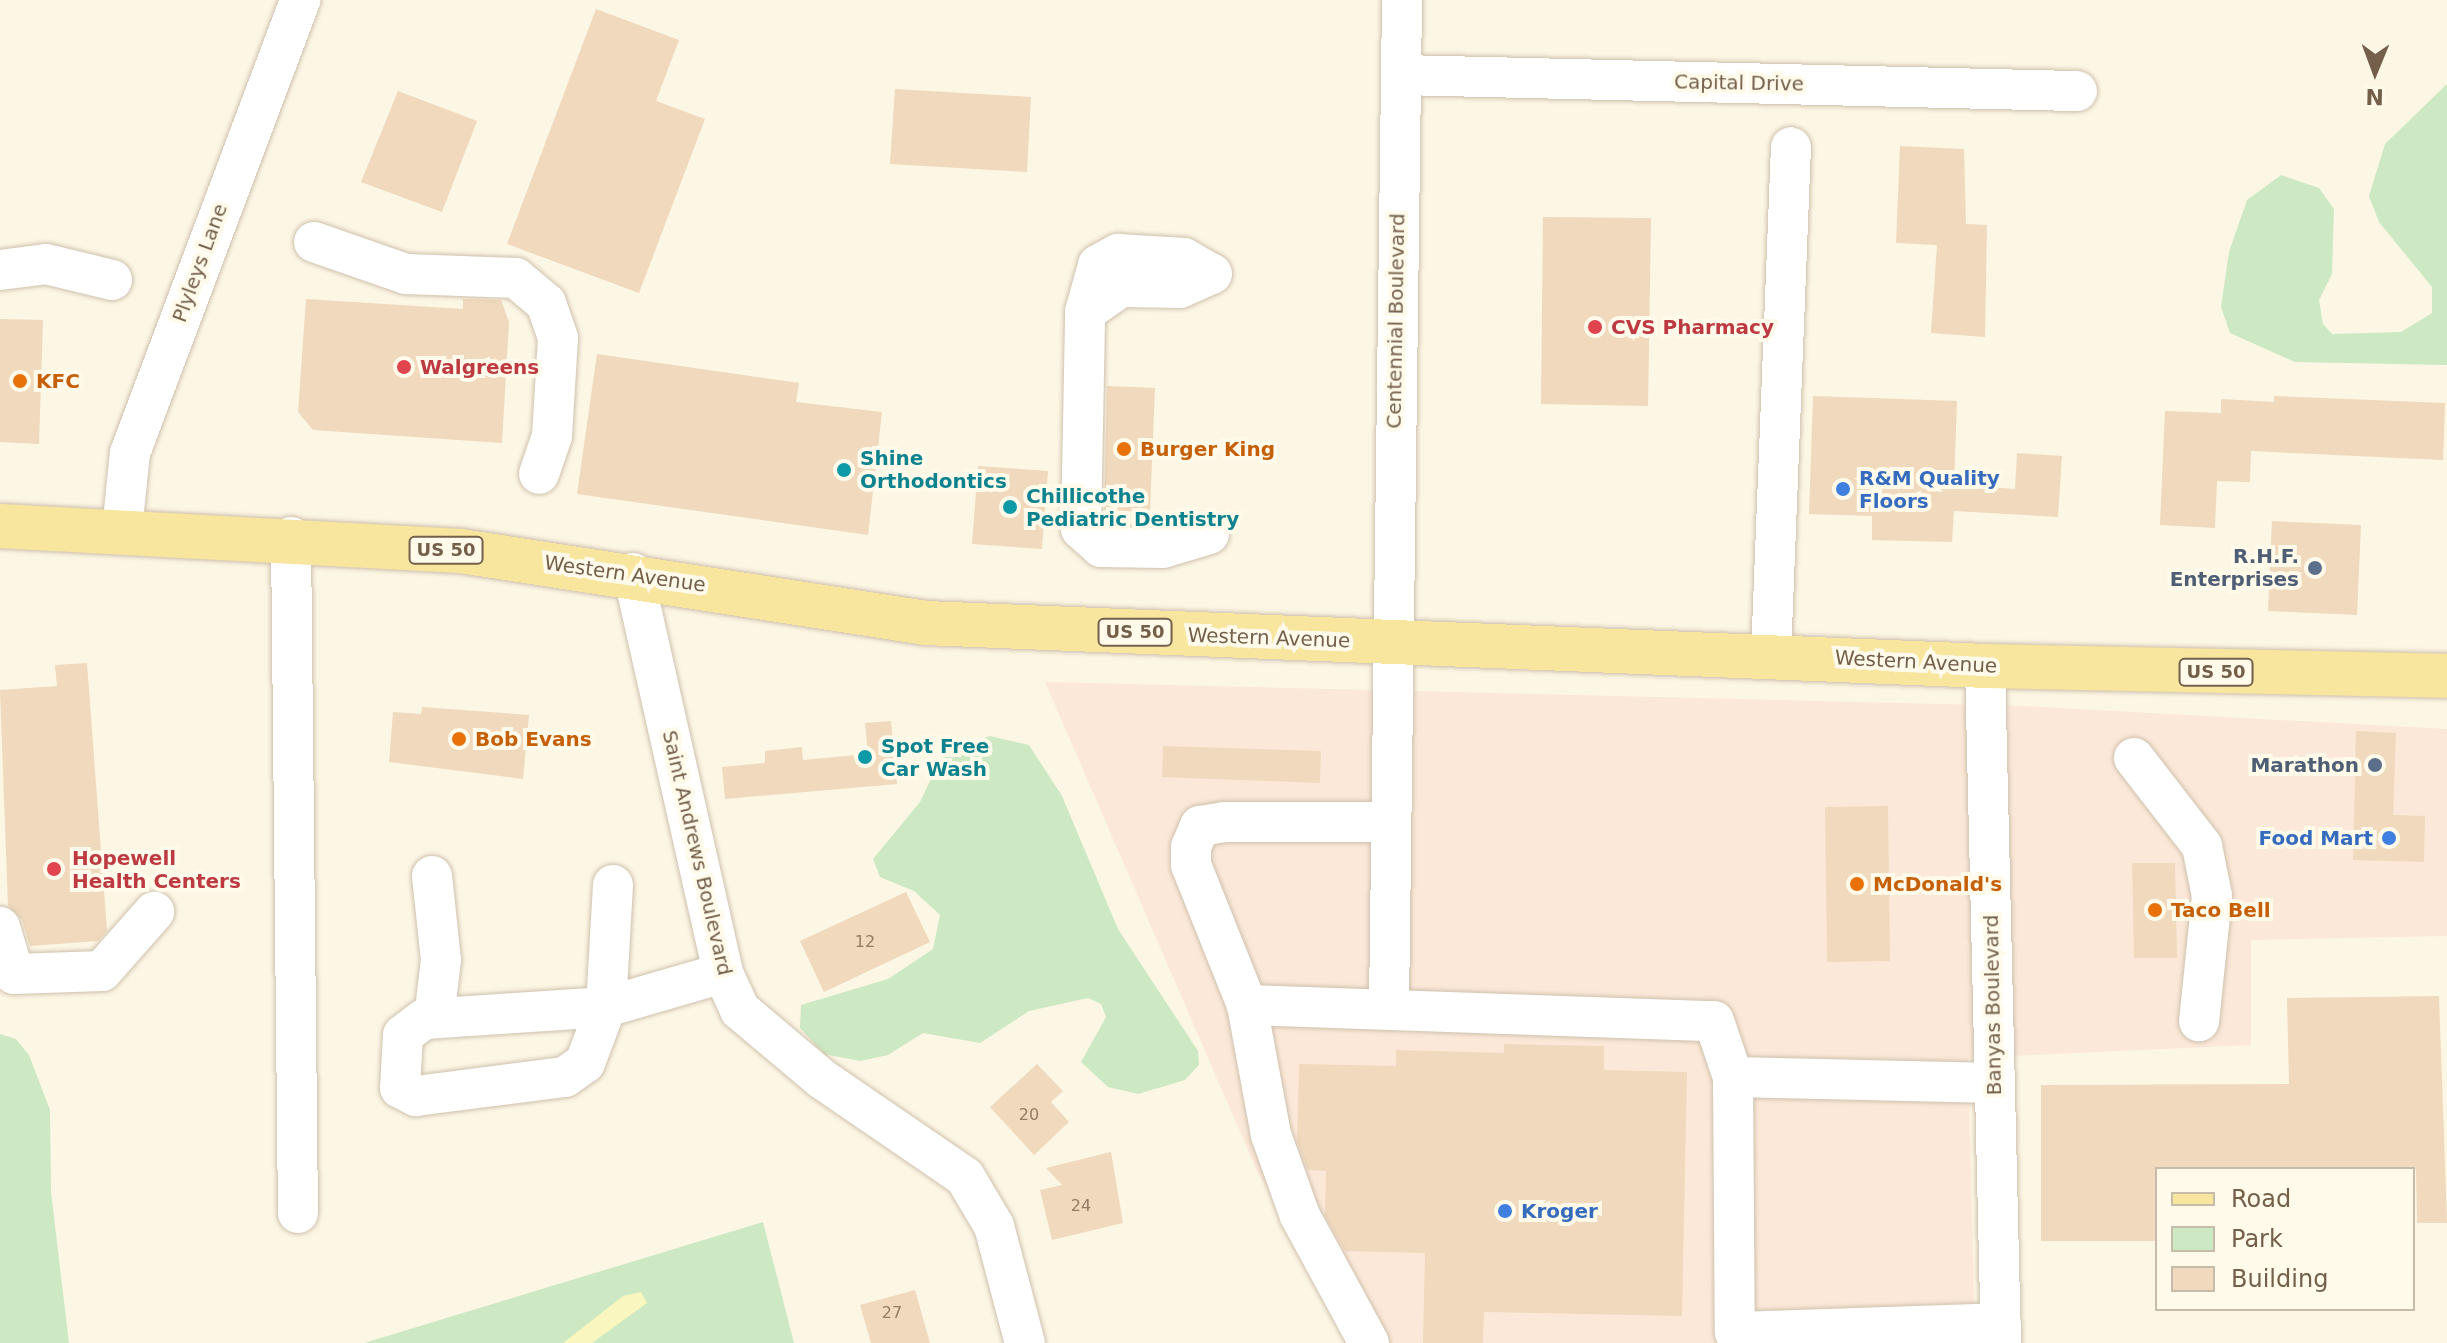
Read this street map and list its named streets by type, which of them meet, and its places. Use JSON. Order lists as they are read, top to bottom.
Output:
{
  "streets": {
    "main road": ["US 50", "Western Avenue"],
    "street": [
      "Capital Drive",
      "Plyleys Lane",
      "Centennial Boulevard",
      "Saint Andrews Boulevard",
      "Banyas Boulevard"
    ]
  },
  "crossings": [
    ["Capital Drive", "Centennial Boulevard"],
    ["Plyleys Lane", "Western Avenue"],
    ["Centennial Boulevard", "Western Avenue"],
    ["Western Avenue", "Saint Andrews Boulevard"],
    ["Western Avenue", "Banyas Boulevard"]
  ],
  "places": [
    "CVS Pharmacy",
    "Walgreens",
    "KFC",
    "Burger King",
    "Shine Orthodontics",
    "R&M Quality Floors",
    "Chillicothe Pediatric Dentistry",
    "R.H.F. Enterprises",
    "Bob Evans",
    "Spot Free Car Wash",
    "Marathon",
    "Food Mart",
    "Hopewell Health Centers",
    "McDonald's",
    "Taco Bell",
    "Kroger"
  ],
  "house_numbers": [
    "12",
    "20",
    "24",
    "27"
  ],
  "legend": ["Road", "Park", "Building"],
  "north": "bottom"
}
